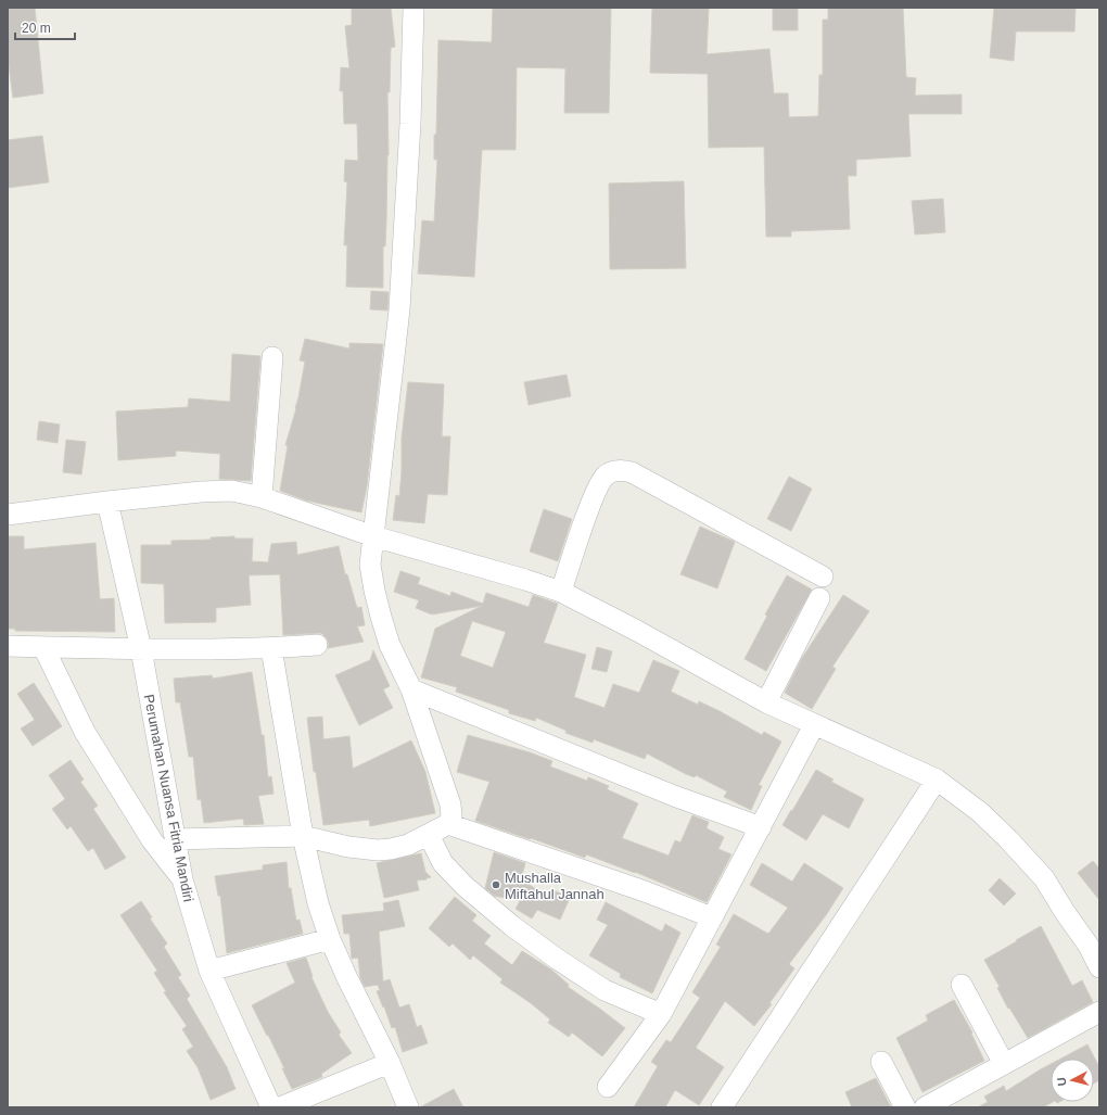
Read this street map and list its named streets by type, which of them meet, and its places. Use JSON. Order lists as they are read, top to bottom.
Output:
{
  "streets": {
    "street": ["Perumahan Nuansa Fitria Mandiri"]
  },
  "places": ["Mushalla Miftahul Jannah"],
  "scale_bar": "20 m",
  "north": "left"
}
